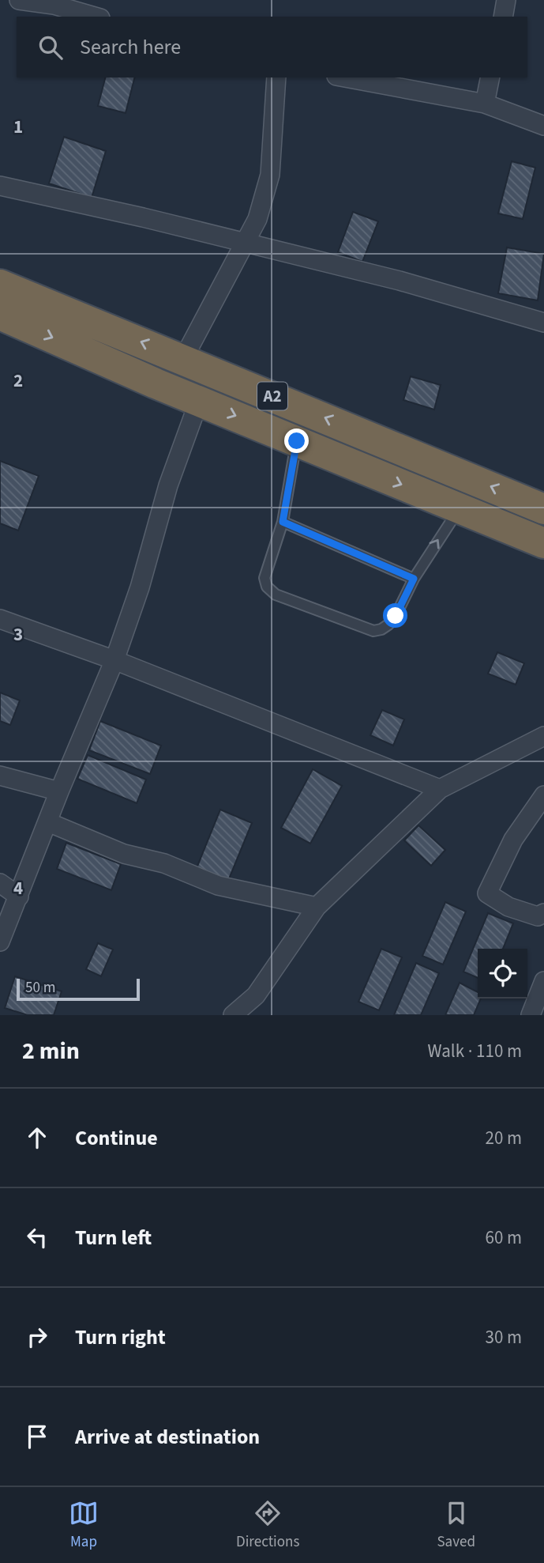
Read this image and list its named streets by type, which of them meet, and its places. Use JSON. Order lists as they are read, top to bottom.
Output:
{
  "streets": {
    "highway": ["A2"]
  },
  "scale_bar": "50 m",
  "page": {
    "search": "Search here",
    "scale": "50 m",
    "heading": ["2 min", "Walk · 110 m"],
    "list": [
      ["Continue", "20 m"],
      ["Turn left", "60 m"],
      ["Turn right", "30 m"],
      "Arrive at destination"
    ],
    "nav": ["Map", "Directions", "Saved"]
  },
  "grid": {
    "rows": [
      "1",
      "2",
      "3",
      "4"
    ]
  }
}
